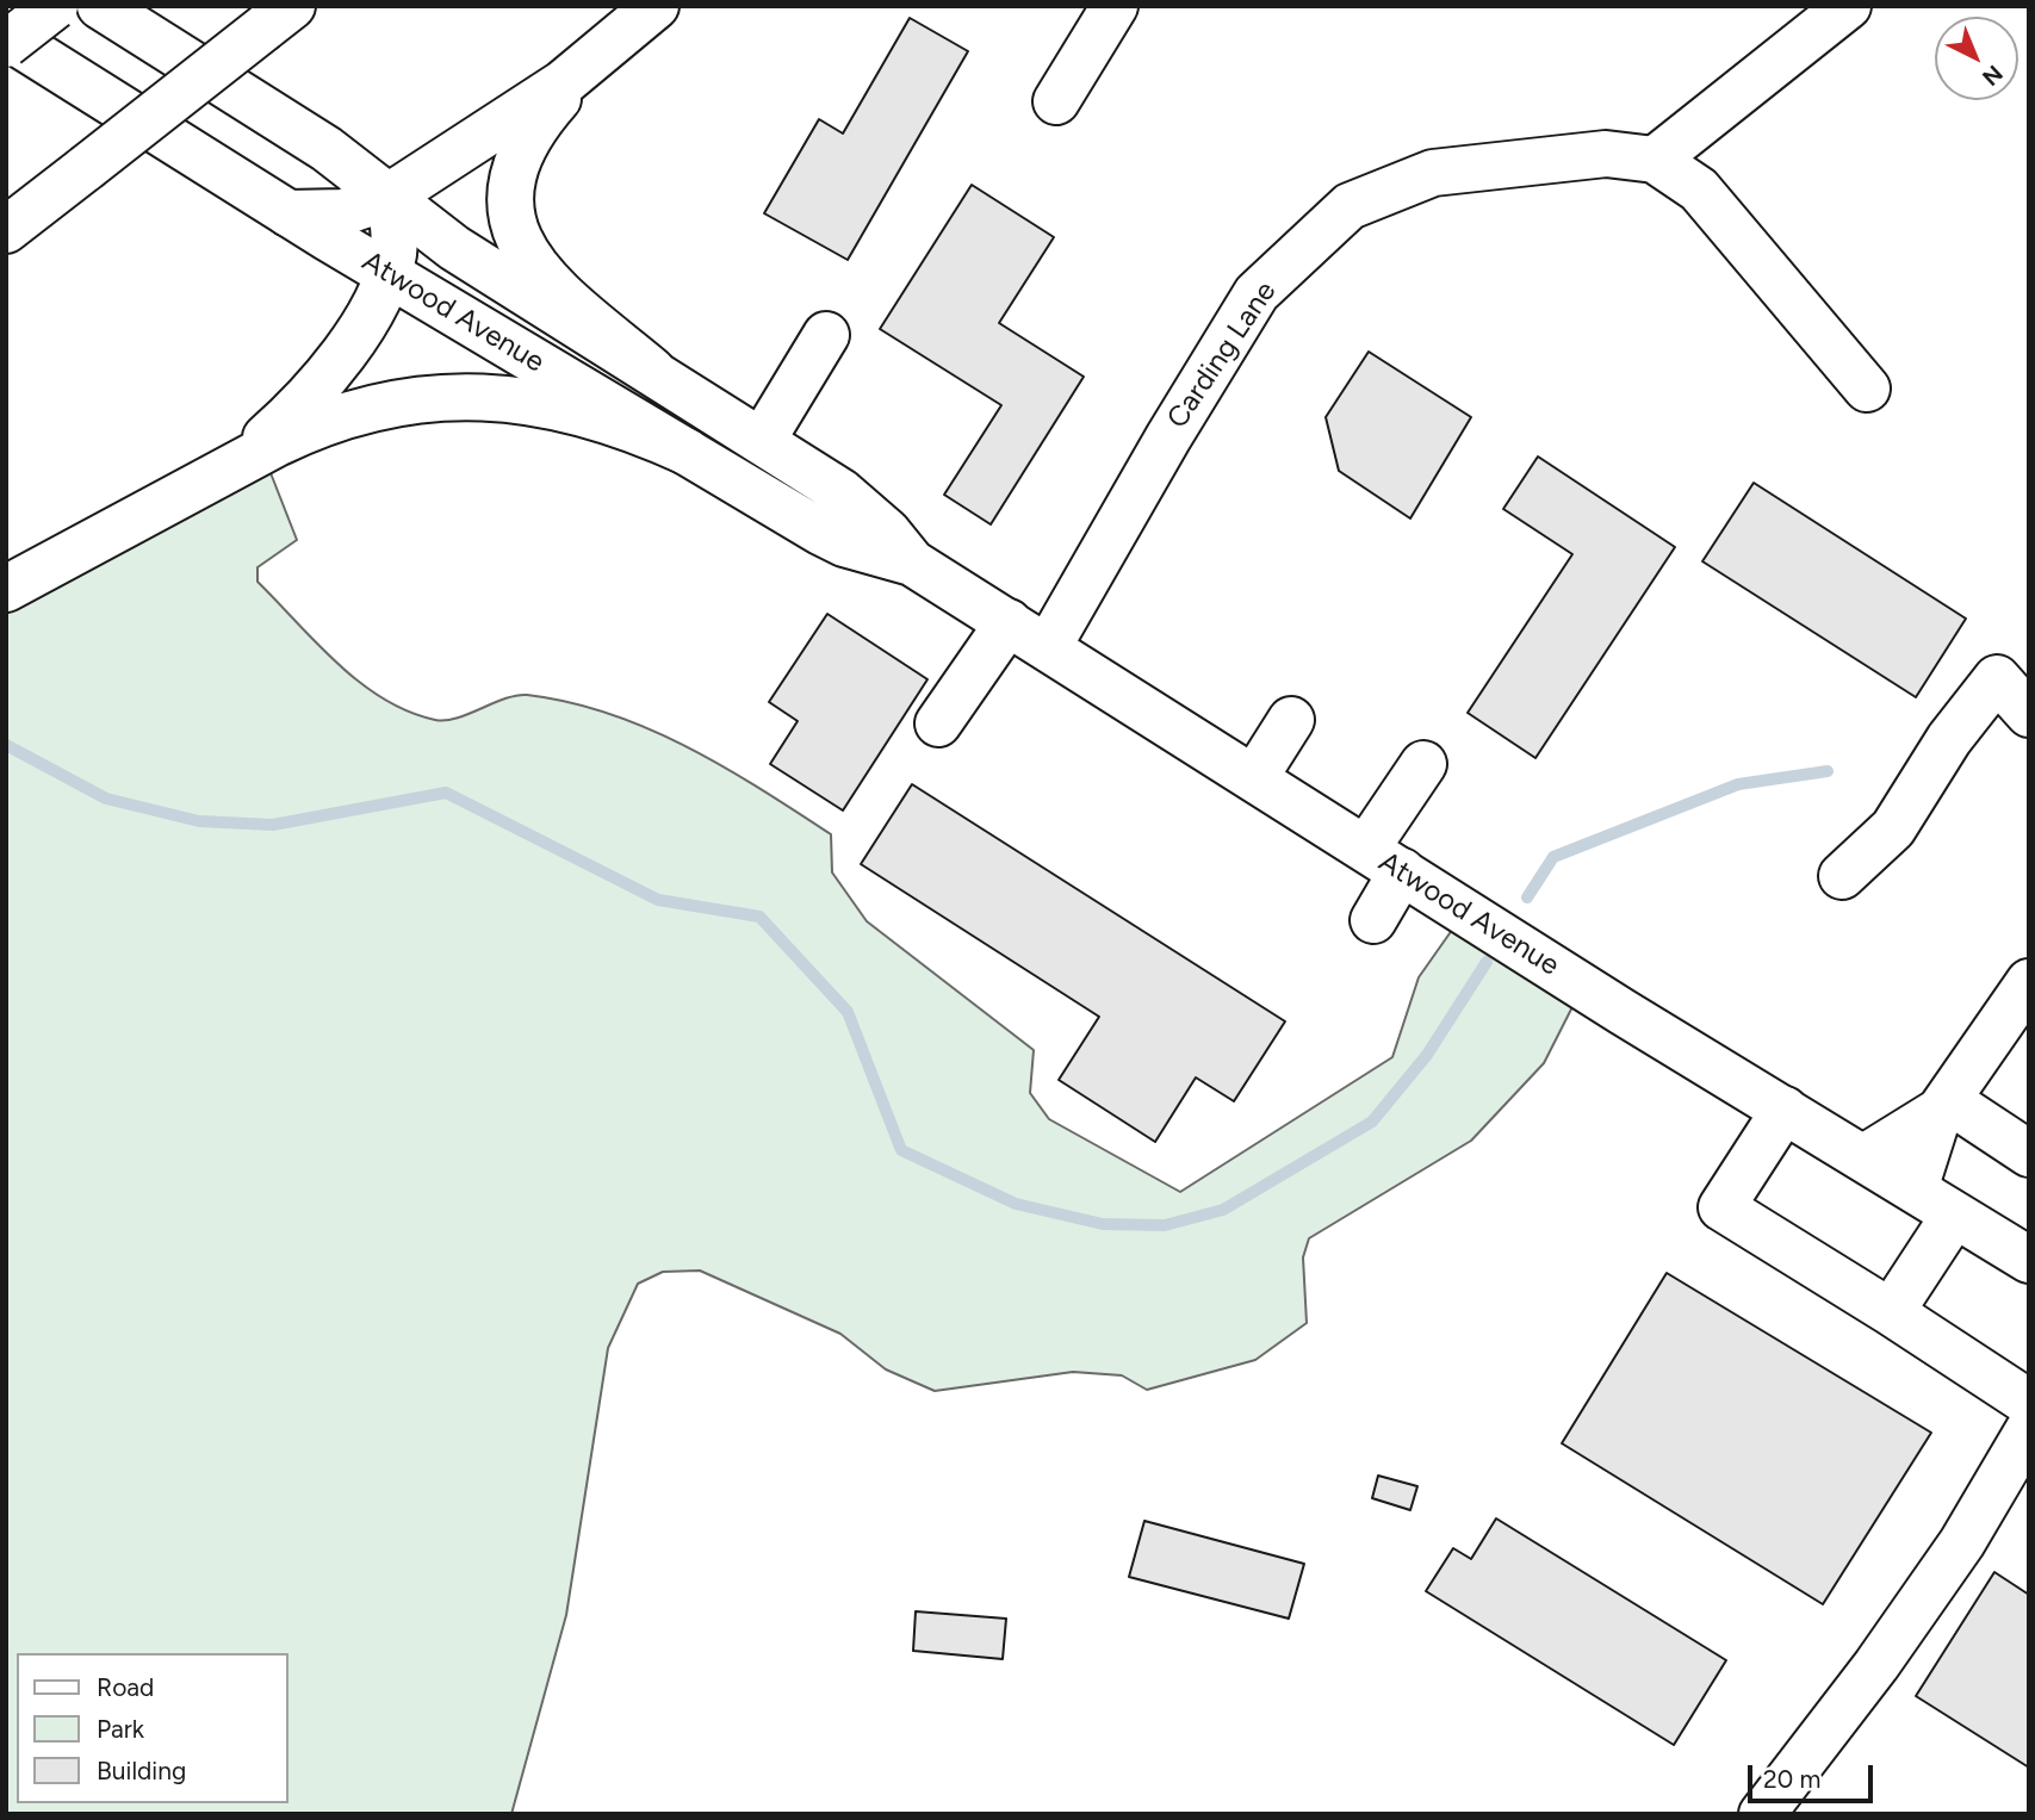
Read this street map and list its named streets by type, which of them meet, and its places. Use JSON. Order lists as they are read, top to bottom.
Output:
{
  "streets": {
    "main road": ["Atwood Avenue", "Carding Lane"]
  },
  "crossings": [
    ["Atwood Avenue", "Carding Lane"]
  ],
  "legend": ["Road", "Park", "Building"],
  "scale_bar": "20 m",
  "north": "bottom right"
}
